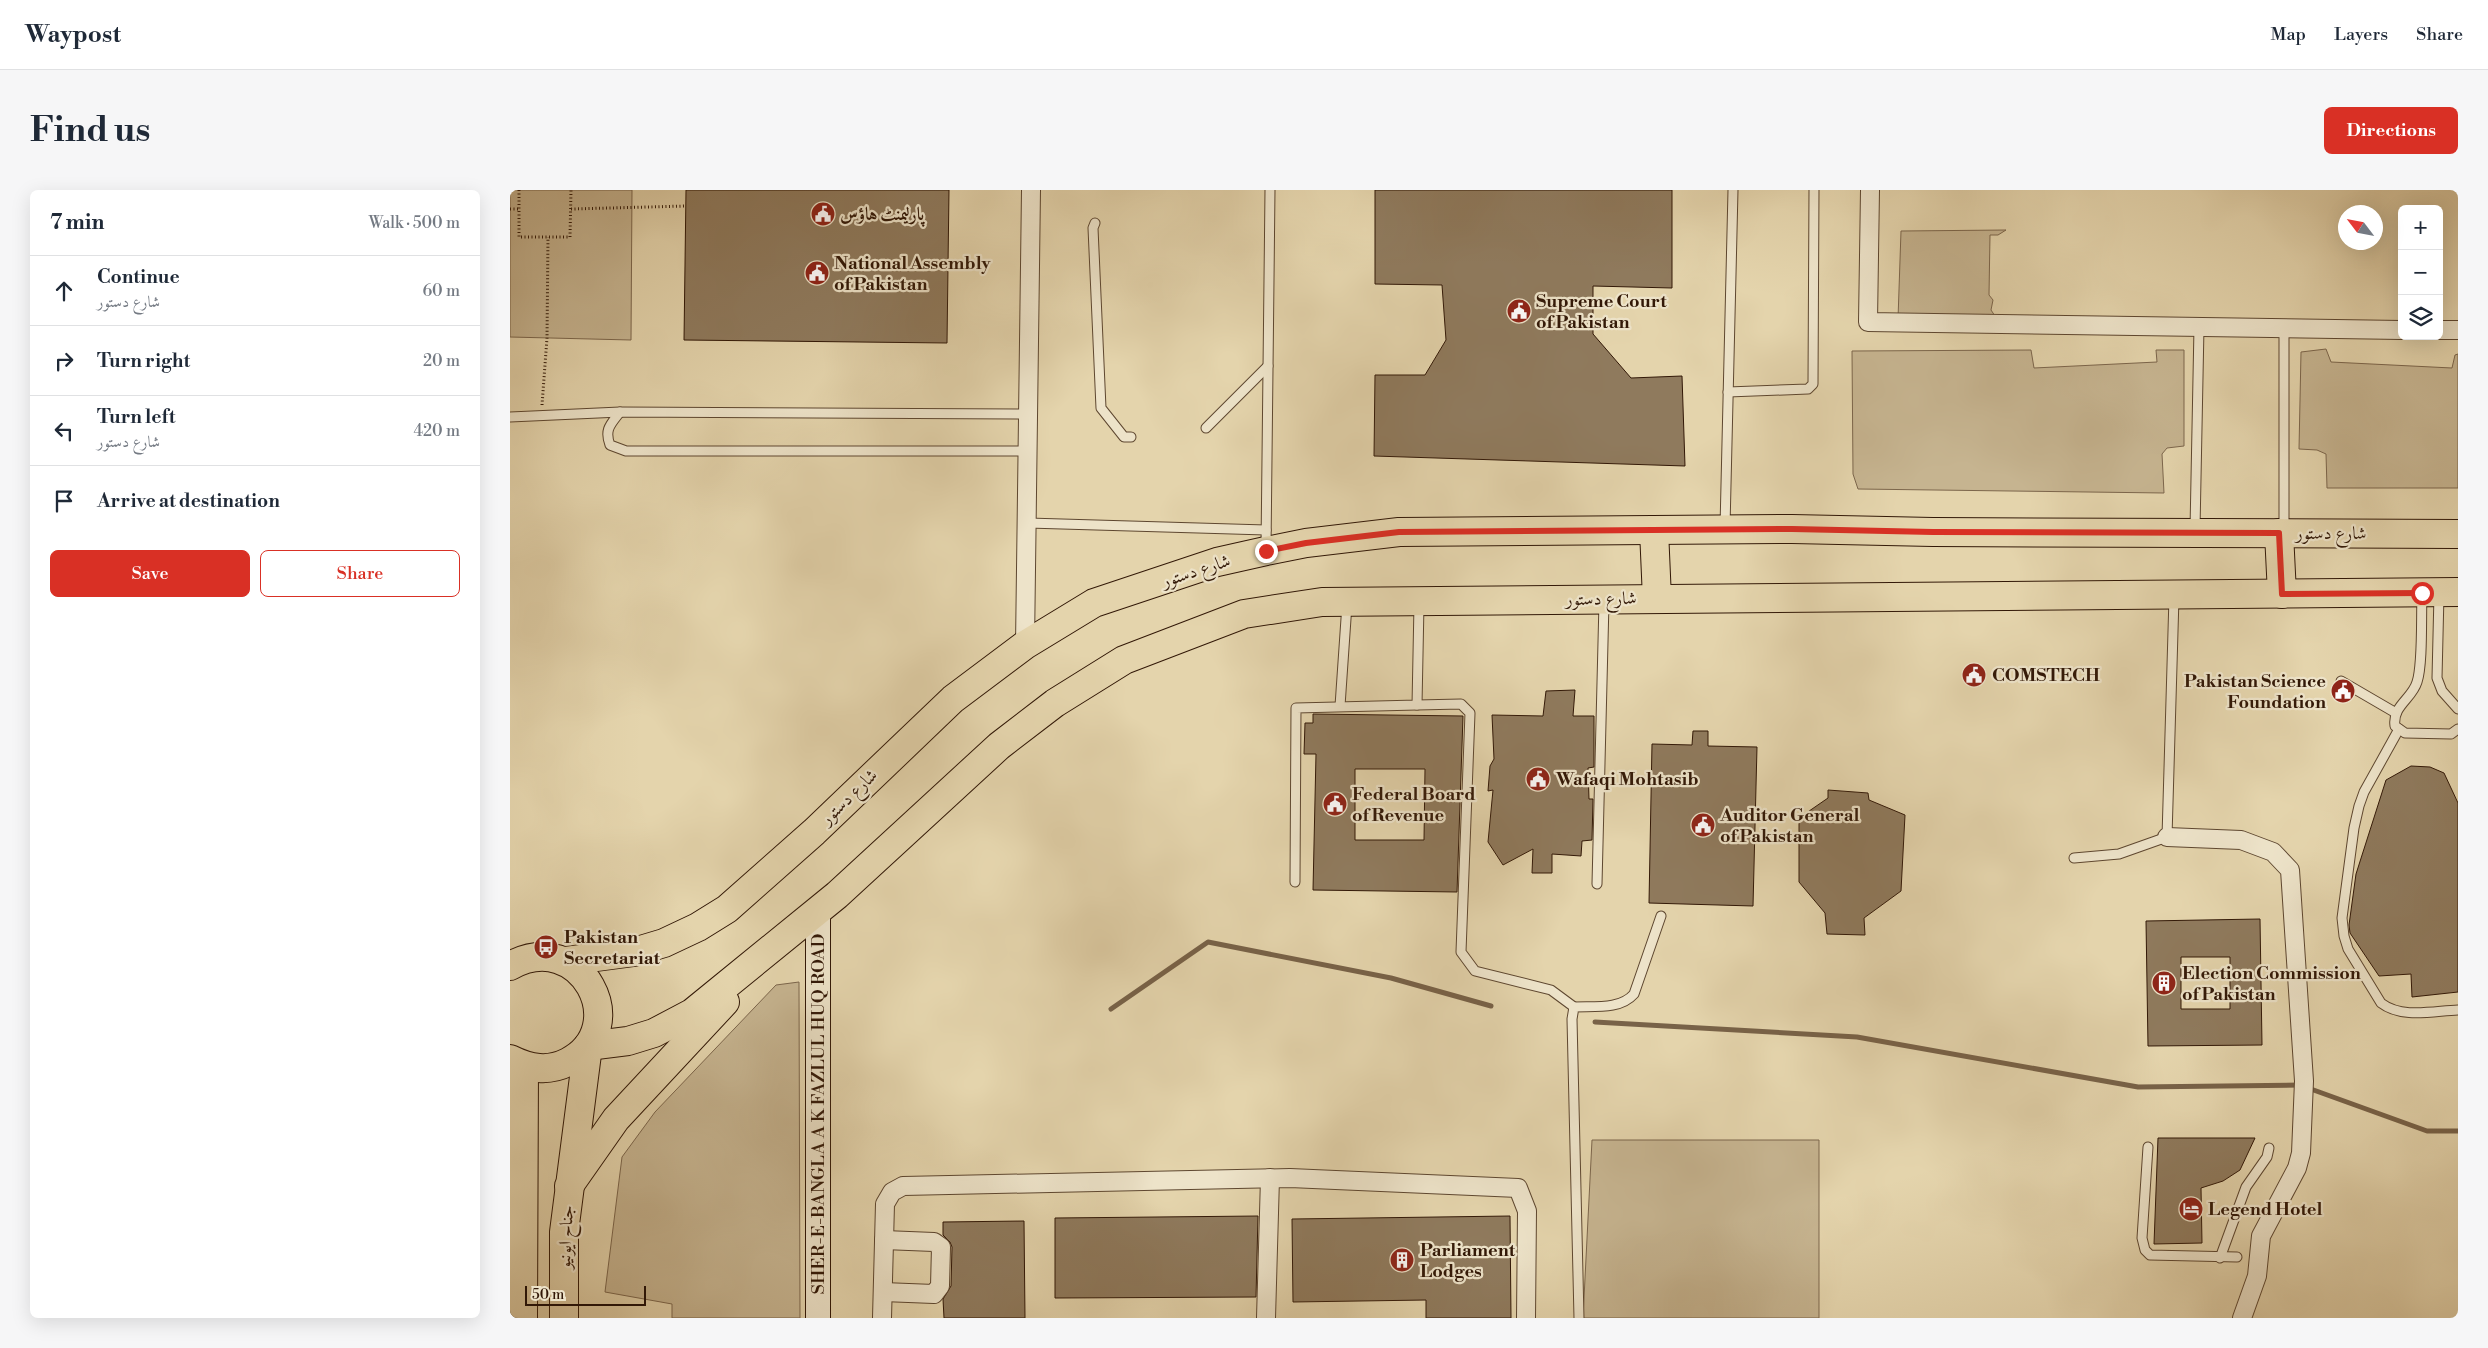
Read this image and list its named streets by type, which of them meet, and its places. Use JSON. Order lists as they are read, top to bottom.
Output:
{
  "streets": {
    "main road": ["شارع دستور", "جناح ایونیو"],
    "street": ["SHER-E-BANGLA A K FAZLUL HUQ ROAD"]
  },
  "crossings": [
    ["شارع دستور", "SHER-E-BANGLA A K FAZLUL HUQ ROAD"],
    ["شارع دستور", "جناح ایونیو"]
  ],
  "places": {
    "public building": [
      "پارلیمنٹ ہاؤس",
      "National Assembly of Pakistan",
      "Supreme Court of Pakistan",
      "COMSTECH",
      "Pakistan Science Foundation",
      "Wafaqi Mohtasib",
      "Federal Board of Revenue",
      "Auditor General of Pakistan"
    ],
    "bus stop": ["Pakistan Secretariat"],
    "building": ["Election Commission of Pakistan", "Parliament Lodges"],
    "hotel": ["Legend Hotel"]
  },
  "scale_bar": "50 m",
  "north": "top left",
  "page": {
    "header": "Waypost",
    "nav": ["Map", "Layers", "Share"],
    "buttons": [
      "Directions",
      ["Save", "Share"]
    ],
    "title": "Find us",
    "heading": ["7 min", "Walk · 500 m"],
    "map_buttons": ["+", "−"],
    "list": [
      ["Continue", "شارع دستور", "60 m"],
      ["Turn right", "20 m"],
      ["Turn left", "شارع دستور", "420 m"],
      "Arrive at destination"
    ],
    "scale": "50 m"
  }
}
